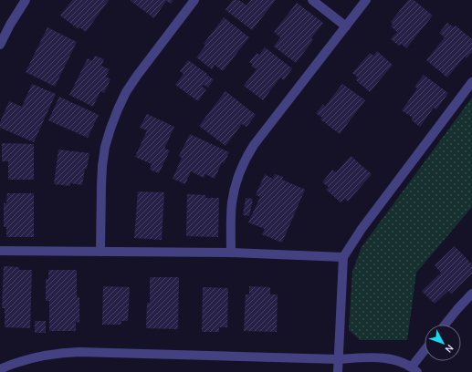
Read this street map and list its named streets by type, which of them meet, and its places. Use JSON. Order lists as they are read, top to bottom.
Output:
{
  "north": "bottom right"
}
